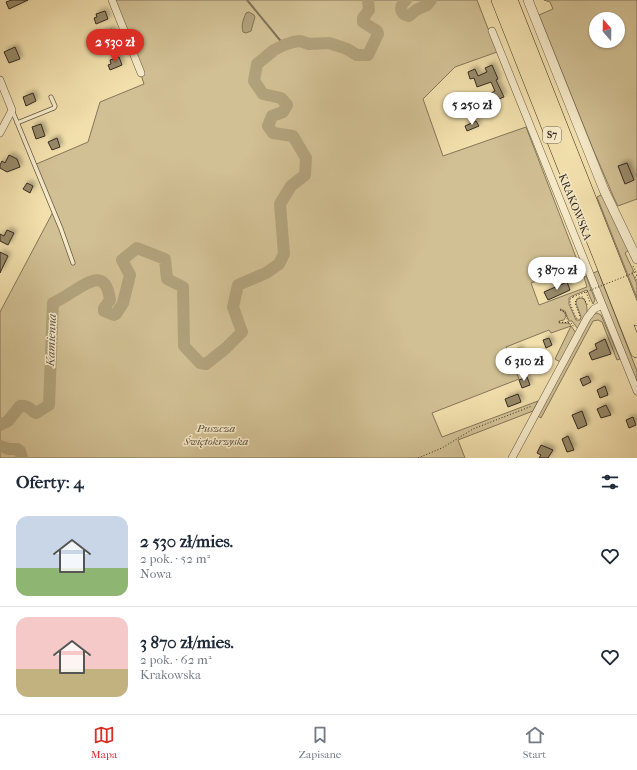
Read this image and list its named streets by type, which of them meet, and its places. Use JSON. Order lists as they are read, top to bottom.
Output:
{
  "streets": {
    "highway": ["S7"],
    "street": ["KRAKOWSKA"]
  },
  "water": ["Kamienna"],
  "parks": ["Puszcza Świętokrzyska"],
  "north": "top",
  "page": {
    "price": [
      "2 530 zł",
      "5 250 zł",
      "3 870 zł",
      "6 310 zł"
    ],
    "heading": "Oferty: 4",
    "list": [
      {
        "name": "2 530 zł/mies.",
        "note": "2 pok. · 52 m² · Nowa"
      },
      {
        "name": "3 870 zł/mies.",
        "note": "2 pok. · 62 m² · Krakowska"
      }
    ],
    "tabs": ["Mapa", "Zapisane", "Start"]
  }
}
